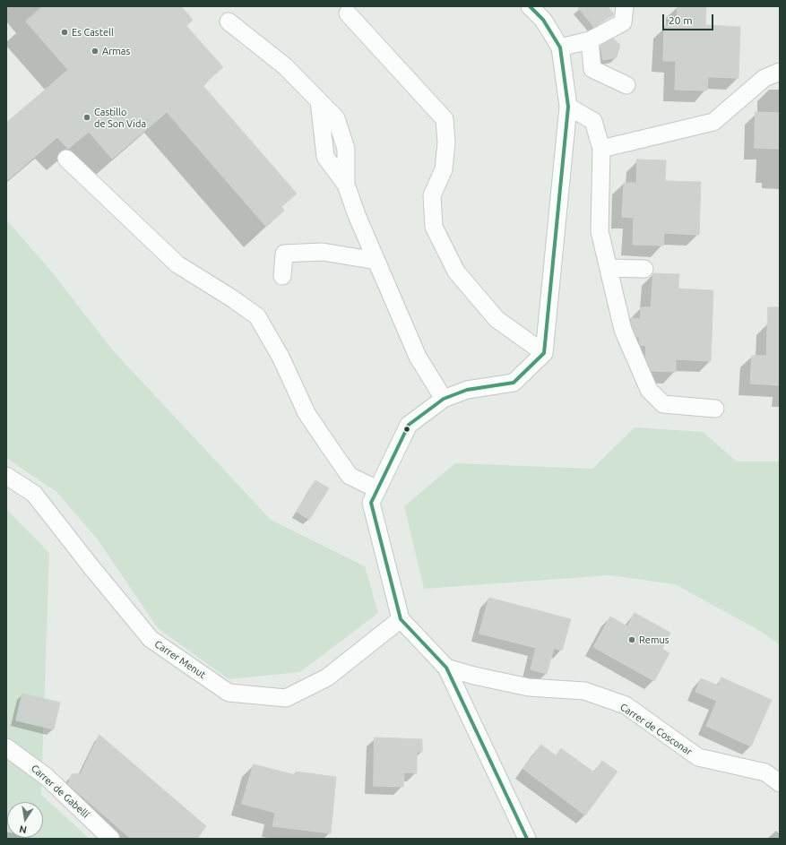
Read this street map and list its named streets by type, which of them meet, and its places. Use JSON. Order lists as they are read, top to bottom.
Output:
{
  "streets": {
    "street": ["Carrer Menut", "Carrer de Cosconar", "Carrer de Gabellí"]
  },
  "places": [
    "Es Castell",
    "Armas",
    "Castillo de Son Vida",
    "Remus"
  ],
  "scale_bar": "20 m",
  "north": "bottom"
}
